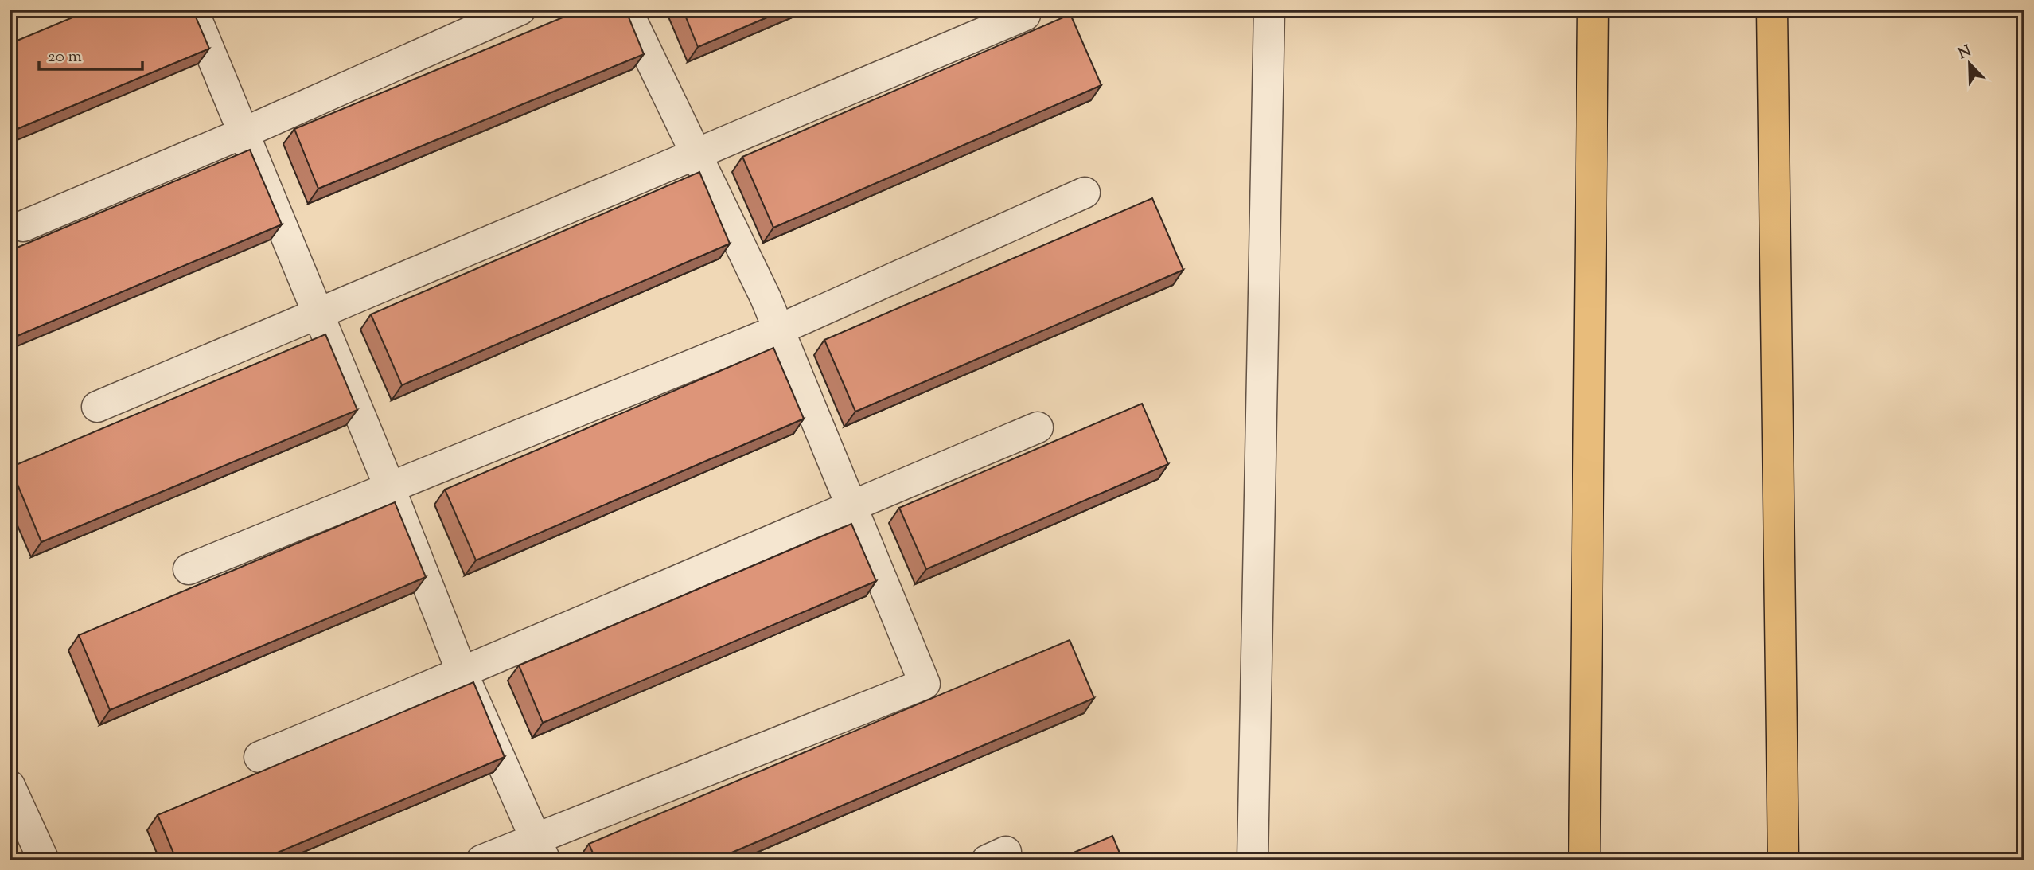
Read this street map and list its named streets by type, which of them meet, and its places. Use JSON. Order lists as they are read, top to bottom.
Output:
{
  "scale_bar": "20 m",
  "north": "top left"
}
